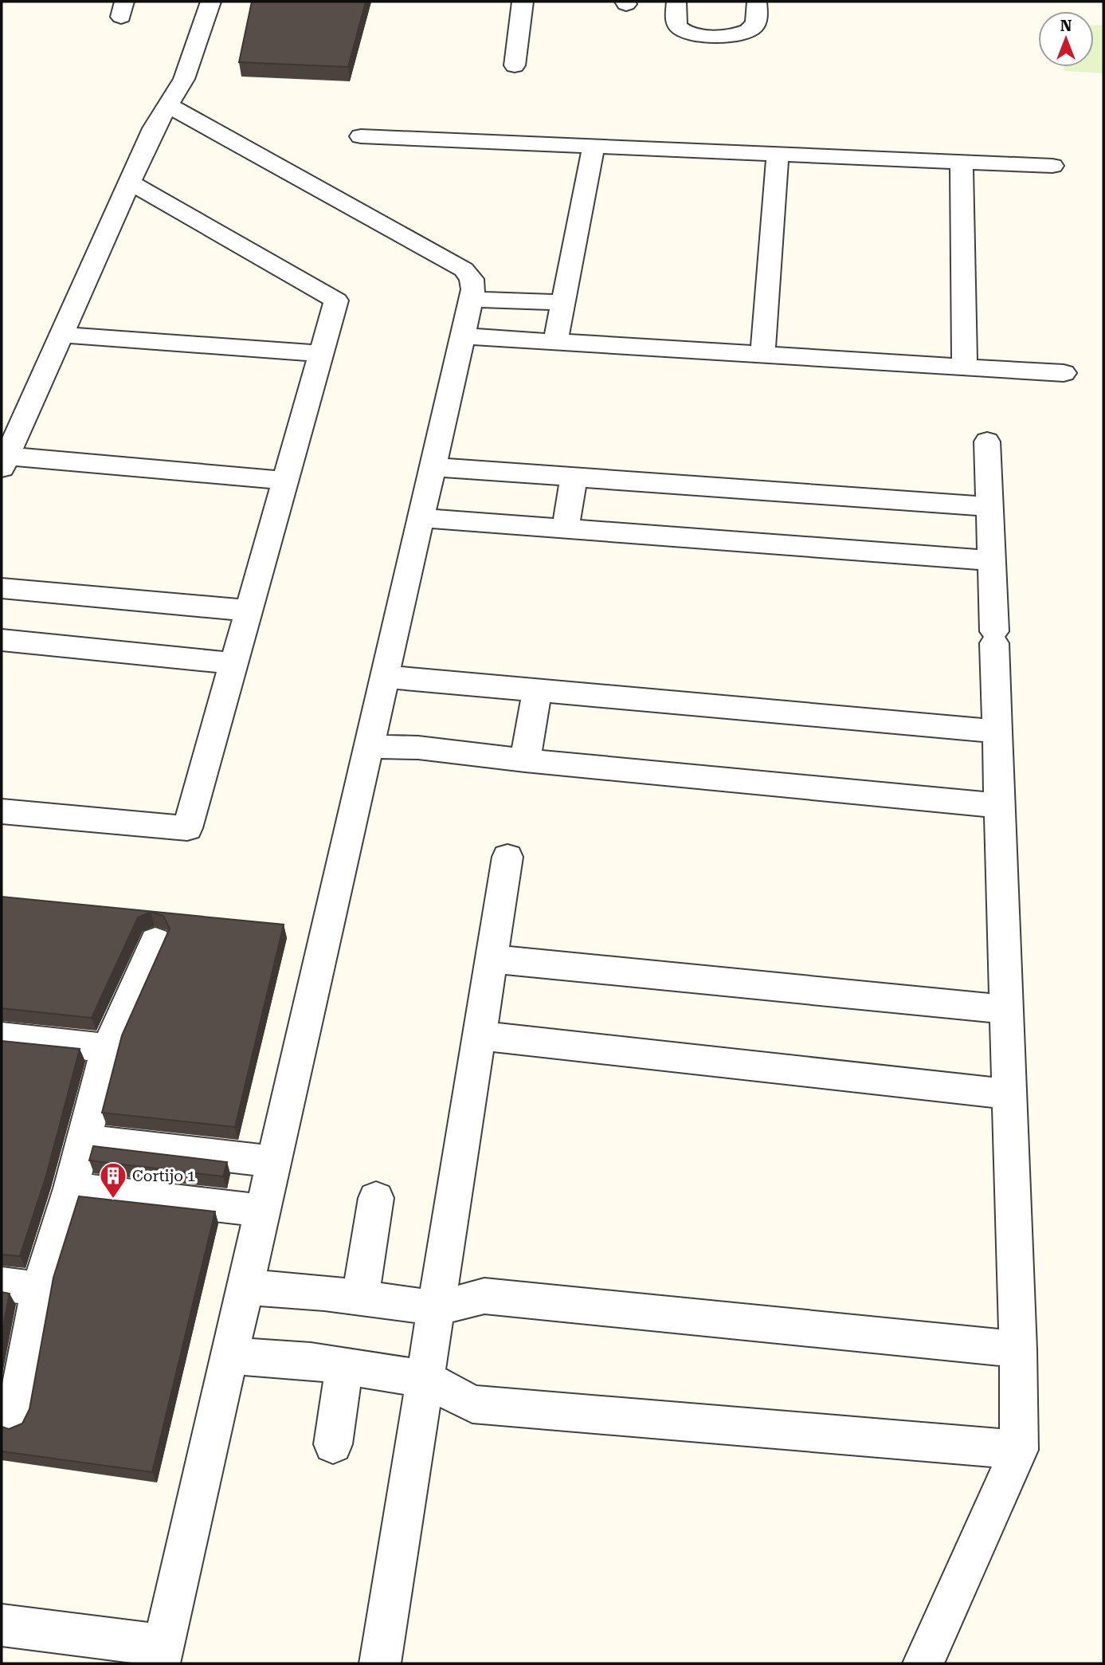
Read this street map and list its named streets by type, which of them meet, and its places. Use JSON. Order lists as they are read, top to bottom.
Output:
{
  "places": {
    "building": ["Cortijo 1"]
  },
  "north": "top"
}
